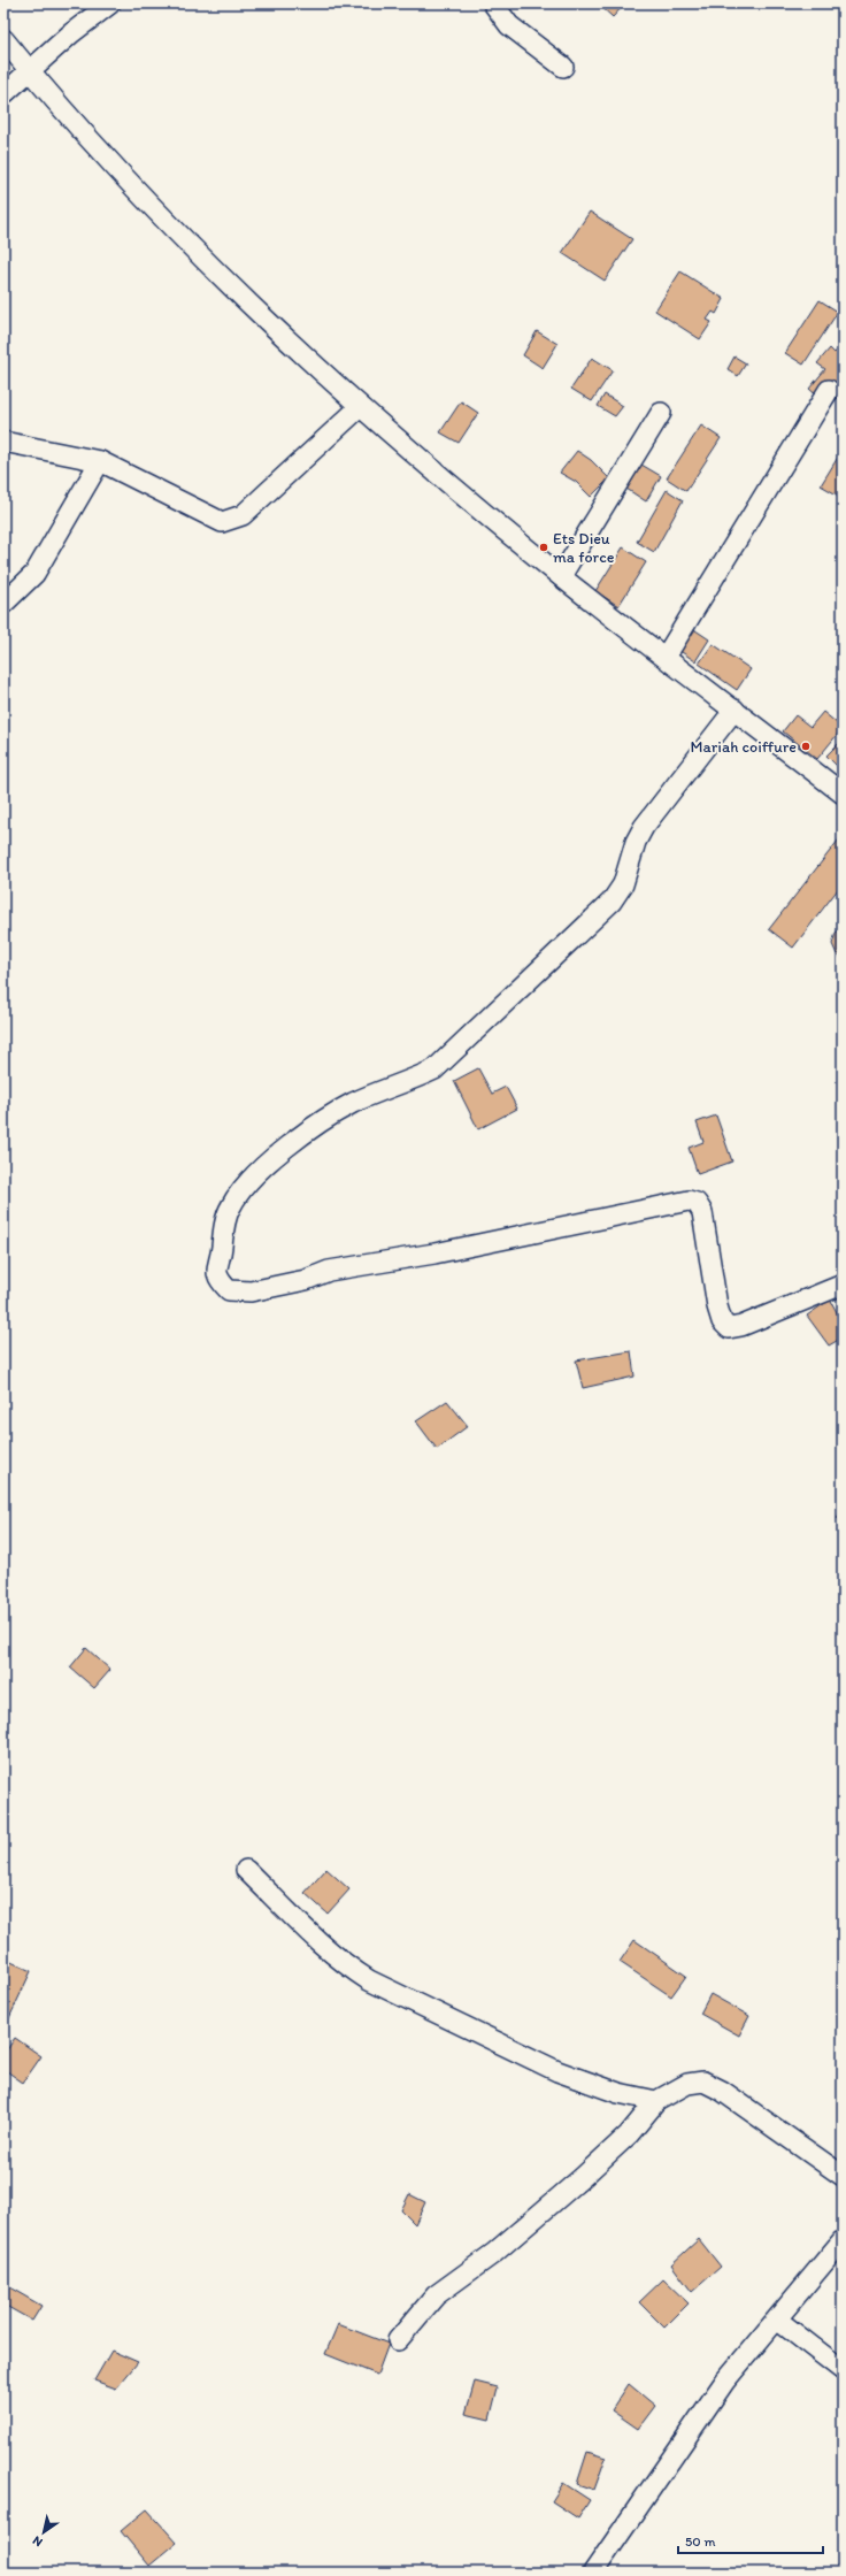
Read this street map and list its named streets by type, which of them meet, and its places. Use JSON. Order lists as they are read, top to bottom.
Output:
{
  "places": ["Ets Dieu ma force", "Mariah coiffure"],
  "scale_bar": "50 m",
  "north": "bottom left"
}
